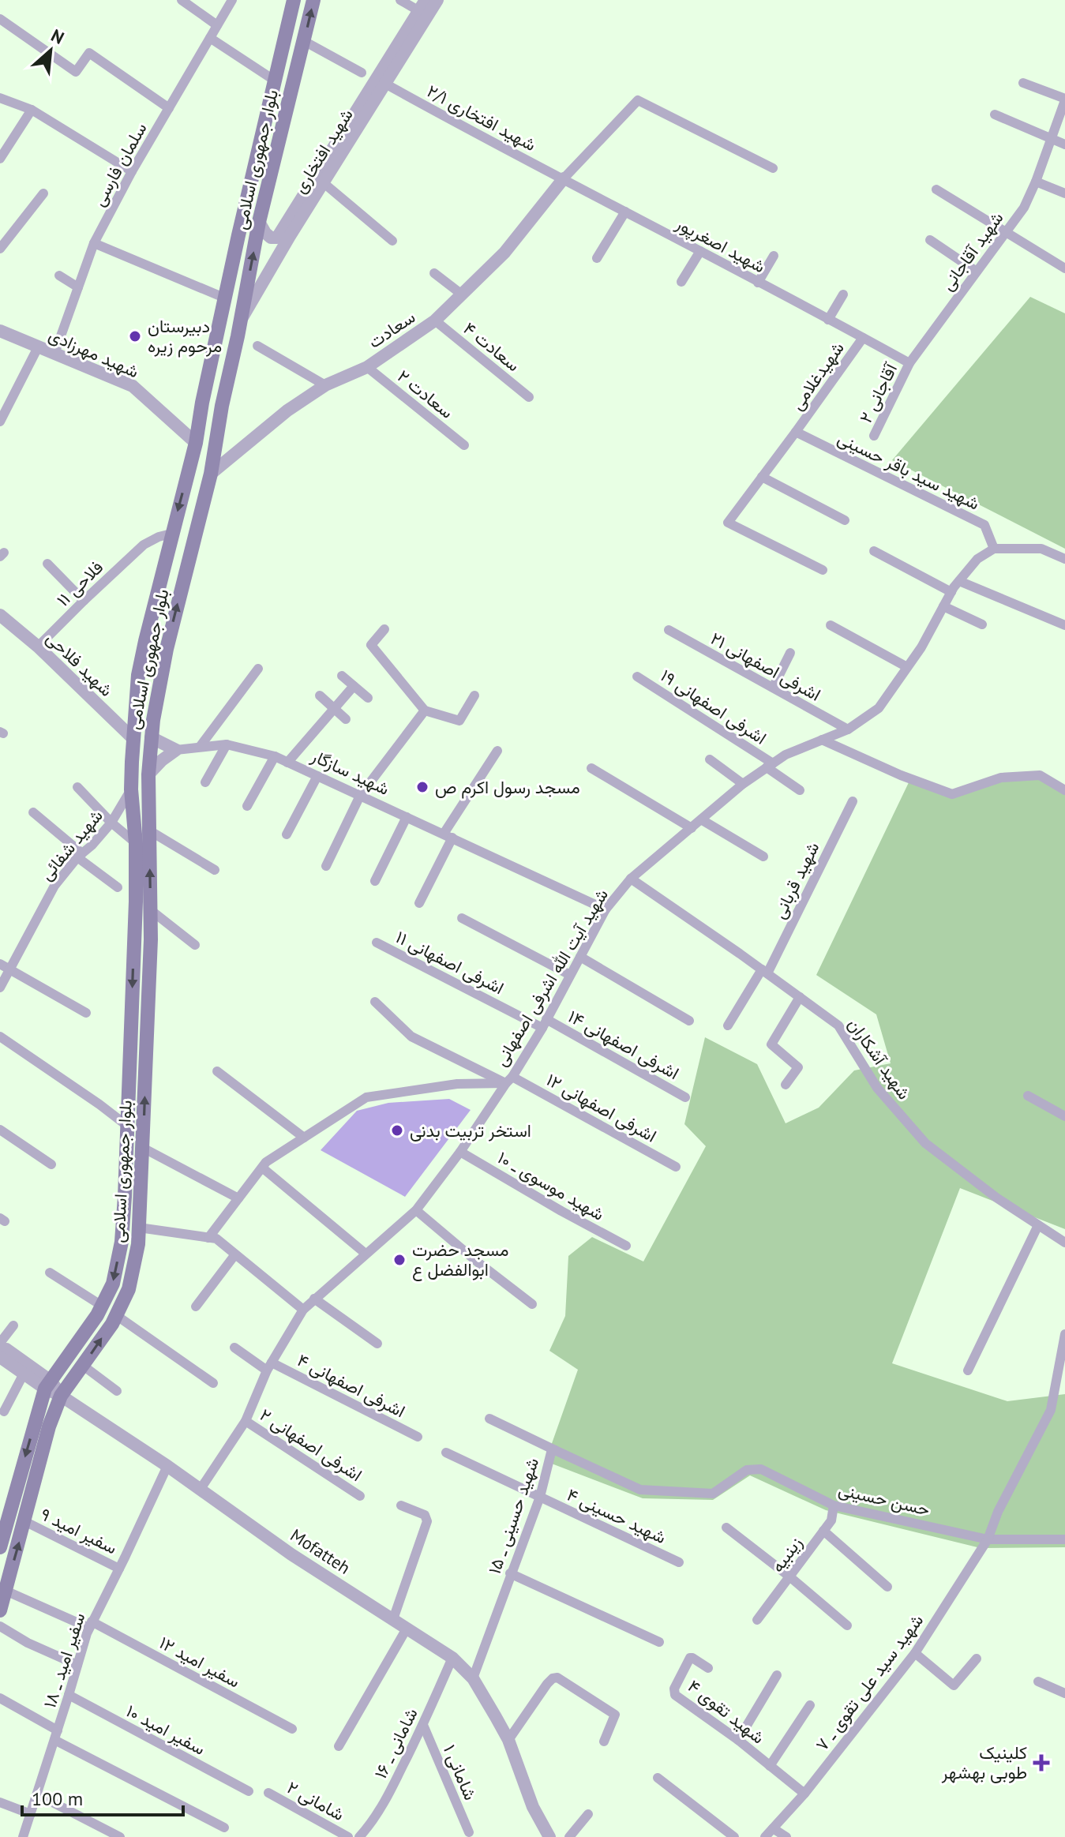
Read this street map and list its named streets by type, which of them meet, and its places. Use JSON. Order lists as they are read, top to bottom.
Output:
{
  "streets": {
    "main road": ["بلوار جمهوری اسلامی"],
    "street": [
      "شهید افتخاری ۲/۱",
      "شهید افتخاری",
      "سلمان فارسی",
      "شهید اصغرپور",
      "شهید آقاجانی",
      "سعادت",
      "سعادت ۴",
      "شهید مهرزادی",
      "شهیدغلامی",
      "آقاجانی ۲",
      "سعادت ۲",
      "شهید سید باقر حسینی",
      "فلاحی ۱۱",
      "شهید فلاحی",
      "اشرفی اصفهانی ۲۱",
      "اشرفی اصفهانی ۱۹",
      "شهید سازگار",
      "شهید شفائی",
      "شهید قربانی",
      "اشرفی اصفهانی ۱۱",
      "شهید آیت الله اشرفی اصفهانی",
      "اشرفی اصفهانی ۱۴",
      "شهید آشکاران",
      "اشرفی اصفهانی ۱۲",
      "شهید موسوی ـ ۱۰",
      "اشرفی اصفهانی ۴",
      "اشرفی اصفهانی ۲",
      "حسن حسینی",
      "شهید حسینی ـ ۱۵",
      "شهید حسینی ۴",
      "سفیر امید ۹",
      "Mofatteh",
      "زینبیه",
      "سفیر امید ـ ۱۸",
      "سفیر امید ۱۲",
      "شهید سید علی تقوی ـ ۷",
      "شهید تقوی ۴",
      "سفیر امید ۱۰",
      "شامانی ـ ۱۶",
      "شامانی ۱",
      "شامانی ۲"
    ]
  },
  "crossings": [
    ["شهید افتخاری ۲/۱", "شهید افتخاری"],
    ["شهید افتخاری ۲/۱", "شهید اصغرپور"],
    ["شهید افتخاری ۲/۱", "سعادت"],
    ["شهید افتخاری", "بلوار جمهوری اسلامی"],
    ["بلوار جمهوری اسلامی", "سعادت"],
    ["بلوار جمهوری اسلامی", "شهید مهرزادی"],
    ["بلوار جمهوری اسلامی", "فلاحی ۱۱"],
    ["بلوار جمهوری اسلامی", "شهید فلاحی"],
    ["بلوار جمهوری اسلامی", "شهید شفائی"],
    ["بلوار جمهوری اسلامی", "سفیر امید ۹"],
    ["بلوار جمهوری اسلامی", "Mofatteh"],
    ["بلوار جمهوری اسلامی", "سفیر امید ۱۲"],
    ["سلمان فارسی", "شهید مهرزادی"],
    ["شهید اصغرپور", "سعادت"],
    ["شهید اصغرپور", "شهیدغلامی"],
    ["شهید آقاجانی", "آقاجانی ۲"],
    ["سعادت", "سعادت ۴"],
    ["سعادت", "سعادت ۲"],
    ["شهیدغلامی", "شهید سید باقر حسینی"],
    ["شهید سید باقر حسینی", "شهید آیت الله اشرفی اصفهانی"],
    ["فلاحی ۱۱", "شهید فلاحی"],
    ["اشرفی اصفهانی ۲۱", "شهید آیت الله اشرفی اصفهانی"],
    ["اشرفی اصفهانی ۱۹", "شهید آیت الله اشرفی اصفهانی"],
    ["شهید سازگار", "شهید آیت الله اشرفی اصفهانی"],
    ["شهید قربانی", "شهید آشکاران"],
    ["اشرفی اصفهانی ۱۱", "شهید آیت الله اشرفی اصفهانی"],
    ["اشرفی اصفهانی ۱۱", "اشرفی اصفهانی ۱۴"],
    ["شهید آیت الله اشرفی اصفهانی", "اشرفی اصفهانی ۱۴"],
    ["شهید آیت الله اشرفی اصفهانی", "شهید آشکاران"],
    ["شهید آیت الله اشرفی اصفهانی", "اشرفی اصفهانی ۱۲"],
    ["شهید آیت الله اشرفی اصفهانی", "شهید موسوی ـ ۱۰"],
    ["شهید آیت الله اشرفی اصفهانی", "اشرفی اصفهانی ۴"],
    ["شهید آیت الله اشرفی اصفهانی", "اشرفی اصفهانی ۲"],
    ["شهید آیت الله اشرفی اصفهانی", "Mofatteh"],
    ["حسن حسینی", "شهید حسینی ـ ۱۵"],
    ["حسن حسینی", "زینبیه"],
    ["حسن حسینی", "شهید سید علی تقوی ـ ۷"],
    ["شهید حسینی ـ ۱۵", "شهید حسینی ۴"],
    ["شهید حسینی ـ ۱۵", "Mofatteh"],
    ["سفیر امید ۹", "سفیر امید ـ ۱۸"],
    ["Mofatteh", "سفیر امید ـ ۱۸"],
    ["Mofatteh", "شامانی ـ ۱۶"],
    ["سفیر امید ـ ۱۸", "سفیر امید ۱۲"],
    ["سفیر امید ـ ۱۸", "سفیر امید ۱۰"],
    ["شهید سید علی تقوی ـ ۷", "شهید تقوی ۴"],
    ["شامانی ـ ۱۶", "شامانی ۱"]
  ],
  "places": {
    "other": [
      "دبیرستان مرحوم زیره",
      "مسجد رسول اکرم ص",
      "استخر تربیت بدنی",
      "مسجد حضرت ابوالفضل ع"
    ],
    "health": ["کلینیک طوبی بهشهر"]
  },
  "scale_bar": "100 m",
  "north": "top right"
}
